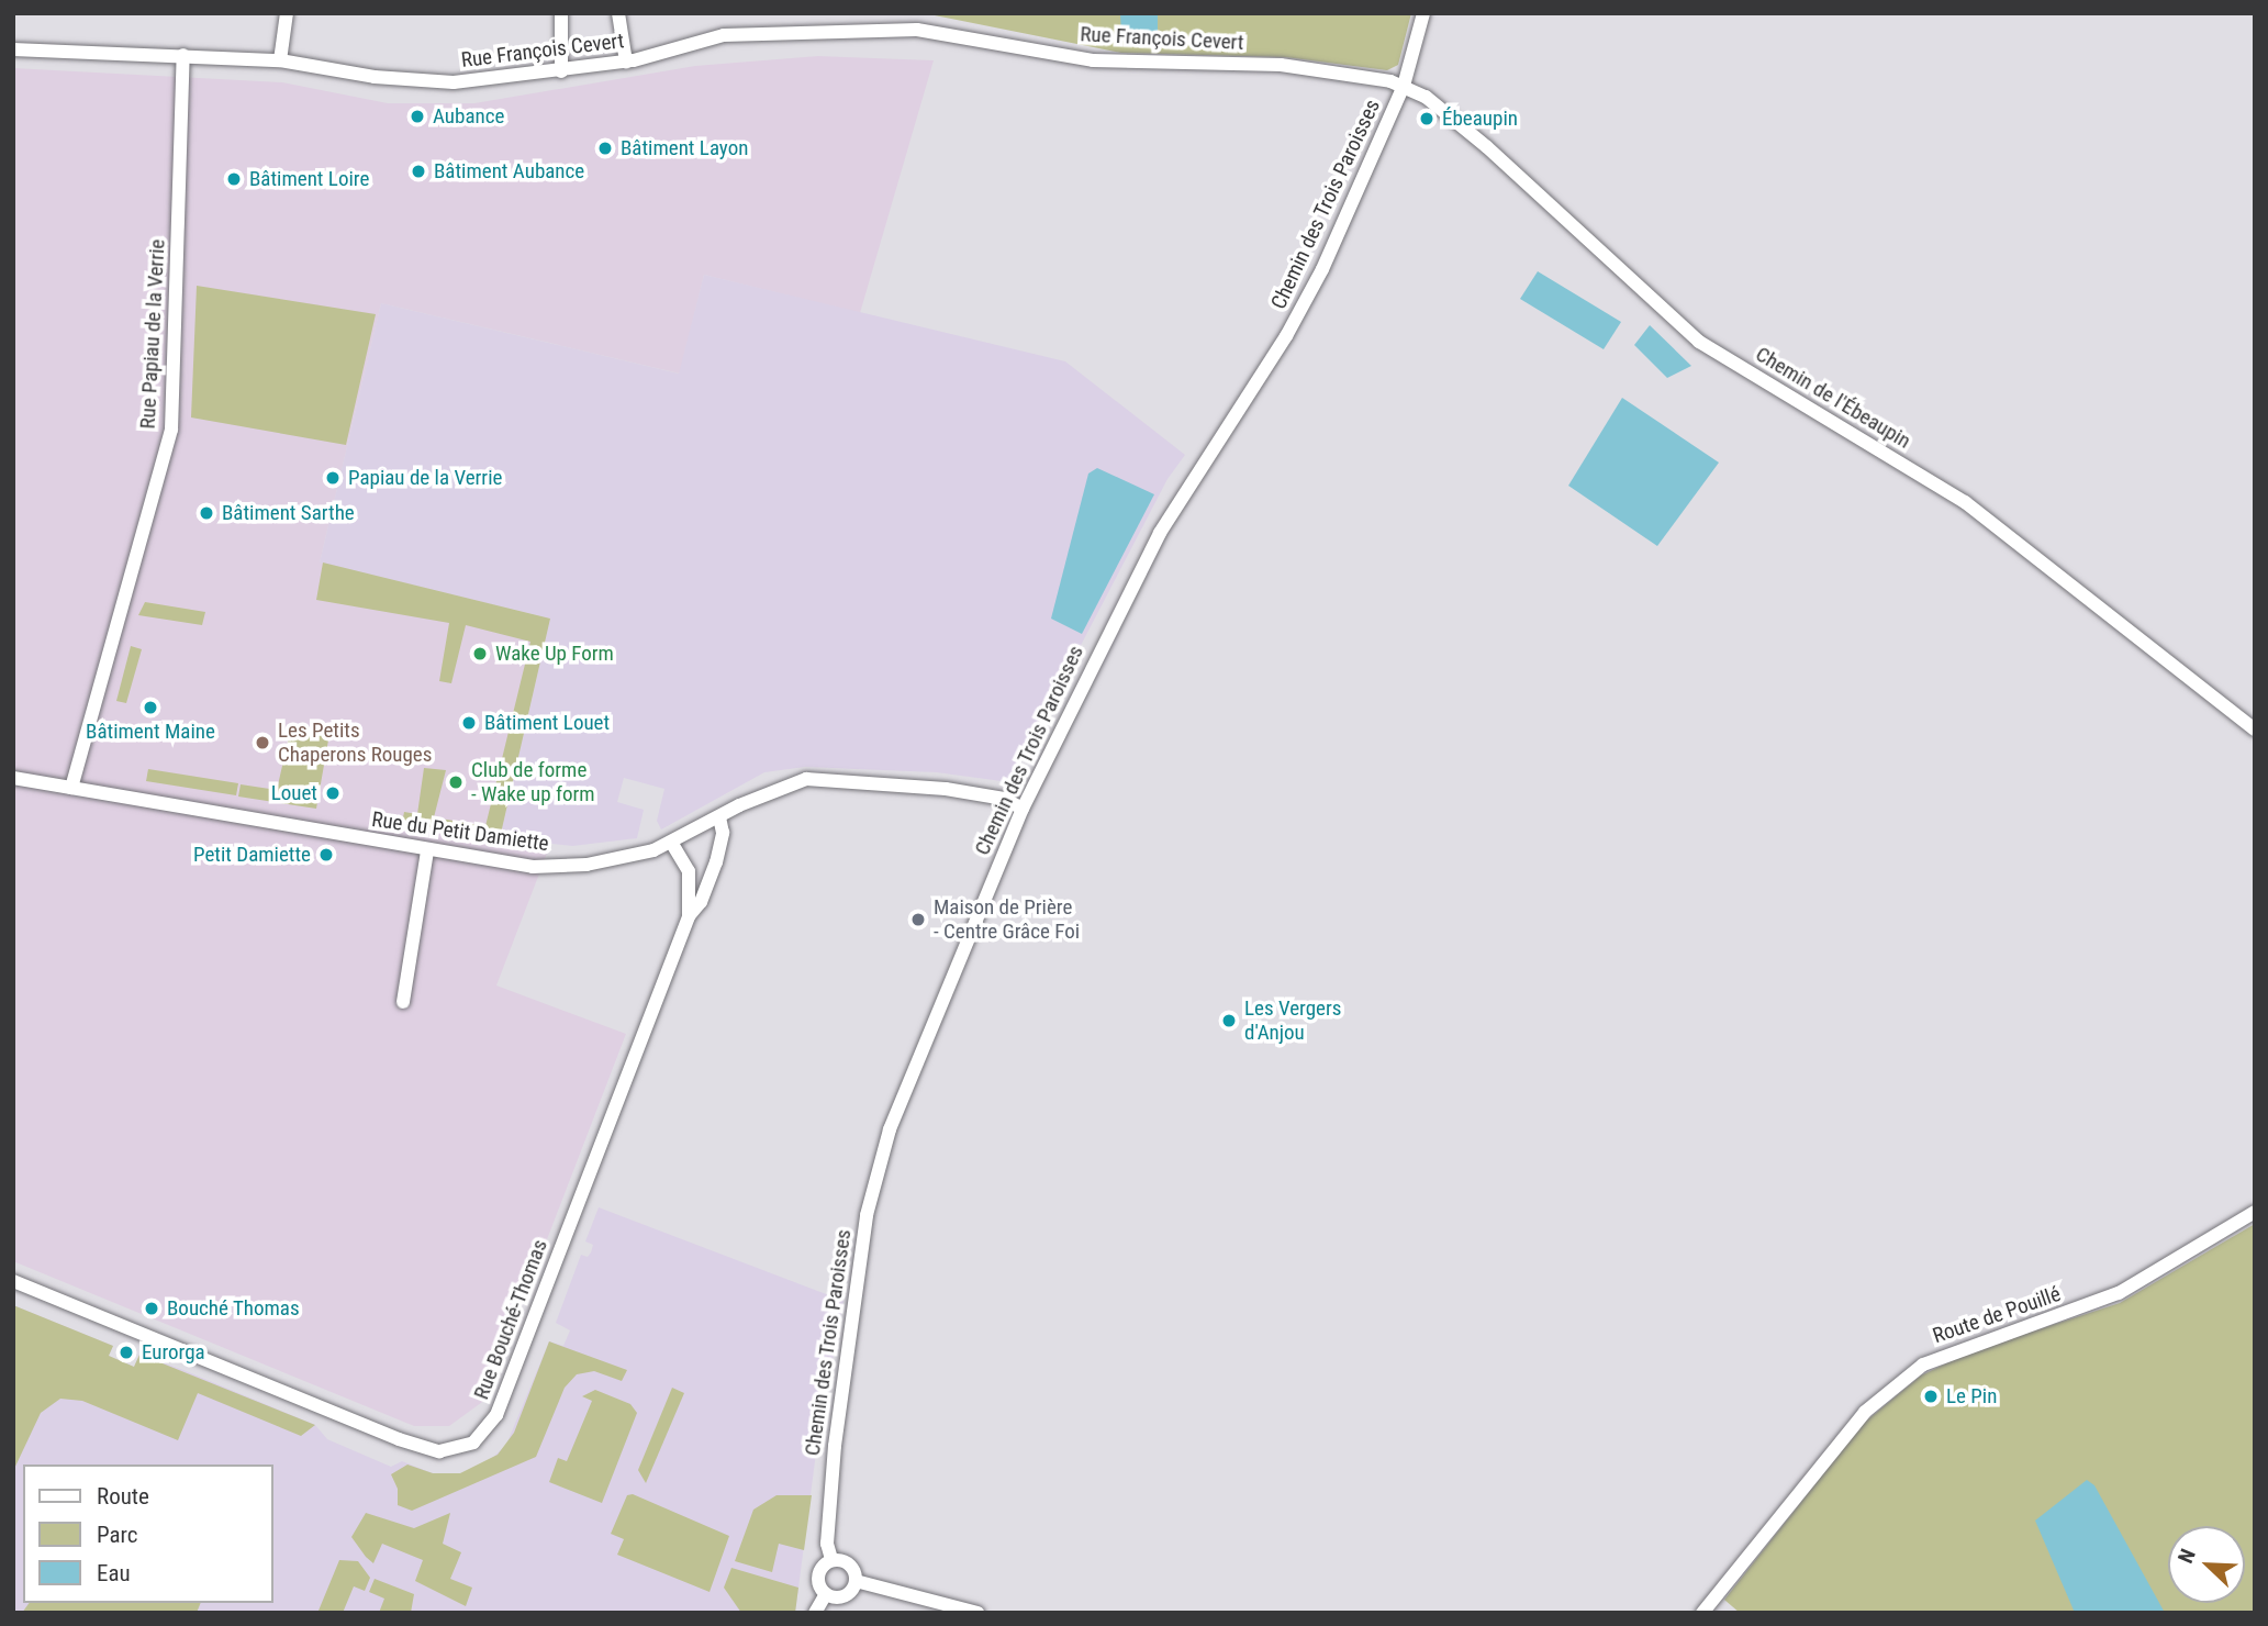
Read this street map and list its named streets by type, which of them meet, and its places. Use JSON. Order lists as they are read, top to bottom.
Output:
{
  "streets": {
    "street": [
      "Rue François Cevert",
      "Chemin des Trois Paroisses",
      "Rue Papiau de la Verrie",
      "Chemin de l'Ébeaupin",
      "Rue du Petit Damiette",
      "Route de Pouillé",
      "Rue Bouché-Thomas"
    ]
  },
  "crossings": [
    ["Rue François Cevert", "Chemin des Trois Paroisses"],
    ["Rue François Cevert", "Rue Papiau de la Verrie"],
    ["Rue François Cevert", "Chemin de l'Ébeaupin"],
    ["Chemin des Trois Paroisses", "Chemin de l'Ébeaupin"],
    ["Chemin des Trois Paroisses", "Rue du Petit Damiette"],
    ["Rue Papiau de la Verrie", "Rue du Petit Damiette"],
    ["Rue du Petit Damiette", "Rue Bouché-Thomas"]
  ],
  "places": [
    "Aubance",
    "Ébeaupin",
    "Bâtiment Layon",
    "Bâtiment Aubance",
    "Bâtiment Loire",
    "Papiau de la Verrie",
    "Bâtiment Sarthe",
    "Wake Up Form",
    "Bâtiment Maine",
    "Bâtiment Louet",
    "Les Petits Chaperons Rouges",
    "Club de forme - Wake up form",
    "Louet",
    "Petit Damiette",
    "Maison de Prière - Centre Grâce Foi",
    "Les Vergers d'Anjou",
    "Bouché Thomas",
    "Eurorga",
    "Le Pin"
  ],
  "legend": ["Route", "Parc", "Eau"],
  "north": "top left"
}
